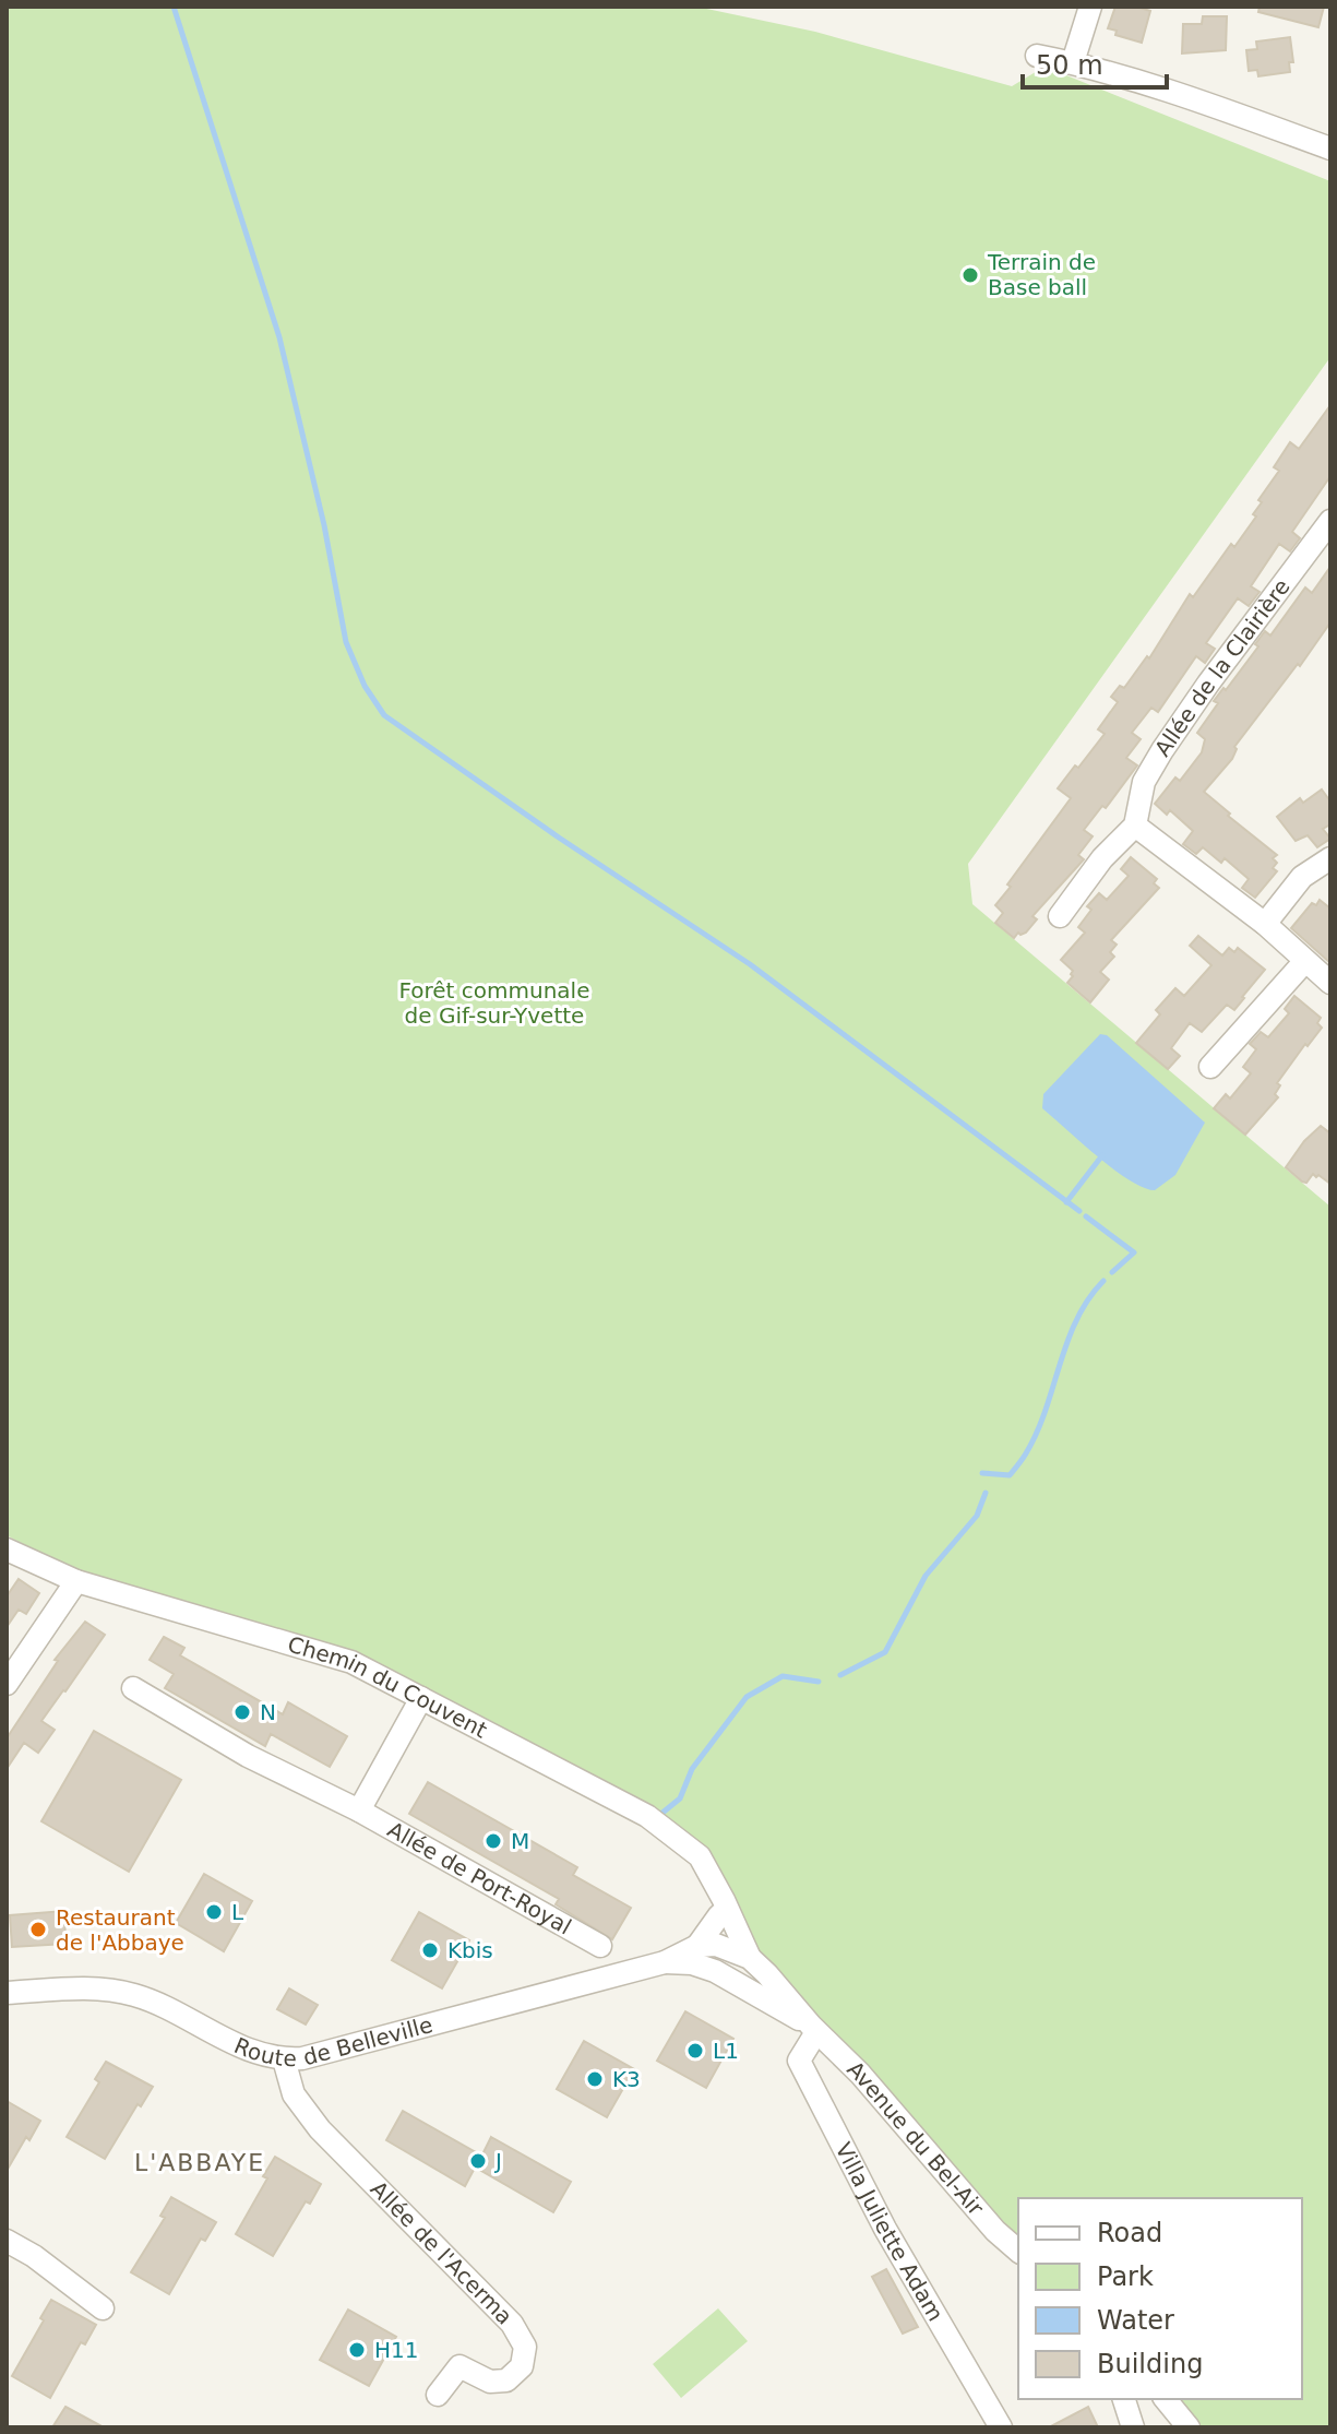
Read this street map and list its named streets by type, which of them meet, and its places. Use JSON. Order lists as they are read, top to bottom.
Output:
{
  "streets": {
    "street": [
      "Allée de la Clairière",
      "Chemin du Couvent",
      "Allée de Port-Royal",
      "Route de Belleville",
      "Avenue du Bel-Air",
      "Villa Juliette Adam",
      "Allée de l'Acerma"
    ]
  },
  "crossings": [
    ["Route de Belleville", "Avenue du Bel-Air"],
    ["Route de Belleville", "Villa Juliette Adam"],
    ["Route de Belleville", "Allée de l'Acerma"],
    ["Avenue du Bel-Air", "Villa Juliette Adam"]
  ],
  "districts": ["L'ABBAYE"],
  "parks": ["Forêt communale de Gif-sur-Yvette"],
  "places": [
    "Terrain de Base ball",
    "N",
    "M",
    "L",
    "Restaurant de l'Abbaye",
    "Kbis",
    "L1",
    "K3",
    "J",
    "H11"
  ],
  "legend": [
    "Road",
    "Park",
    "Water",
    "Building"
  ],
  "scale_bar": "50 m"
}
